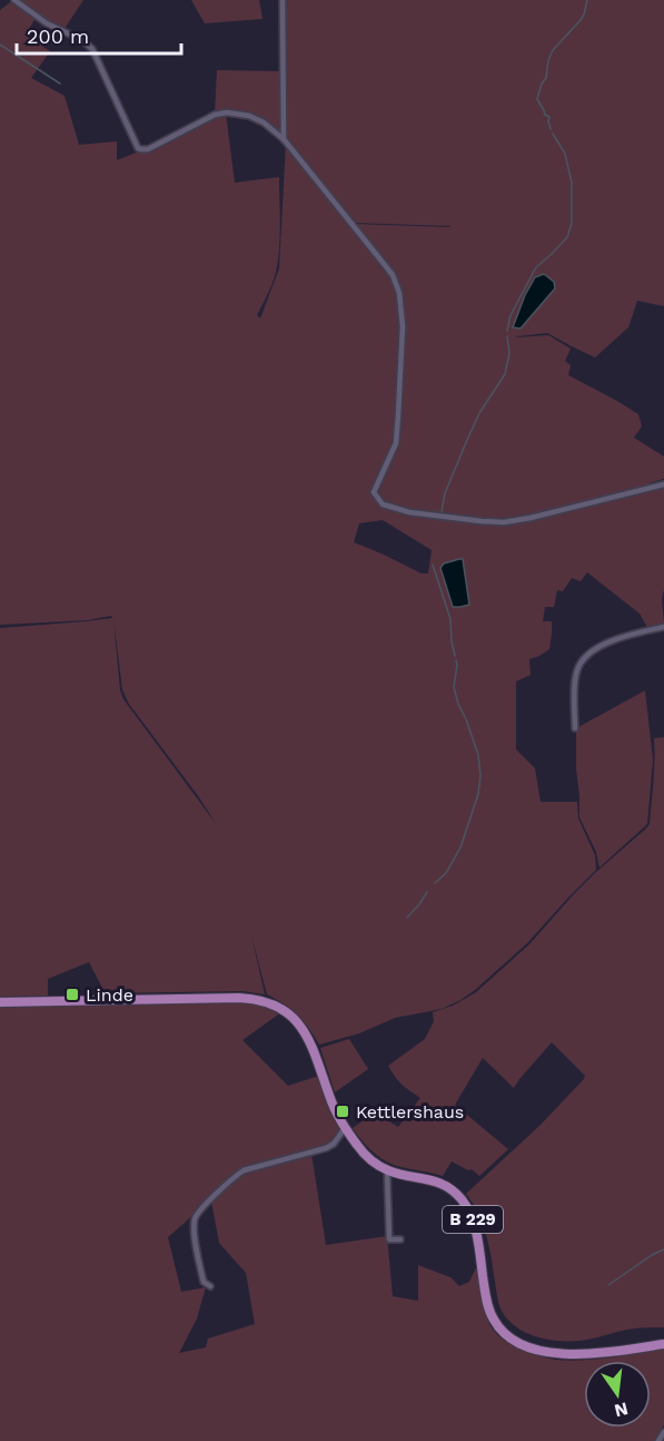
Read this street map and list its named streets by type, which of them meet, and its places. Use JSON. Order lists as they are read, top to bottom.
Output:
{
  "streets": {
    "main road": ["B 229"]
  },
  "places": {
    "transit": ["Linde", "Kettlershaus"]
  },
  "scale_bar": "200 m",
  "north": "bottom"
}
